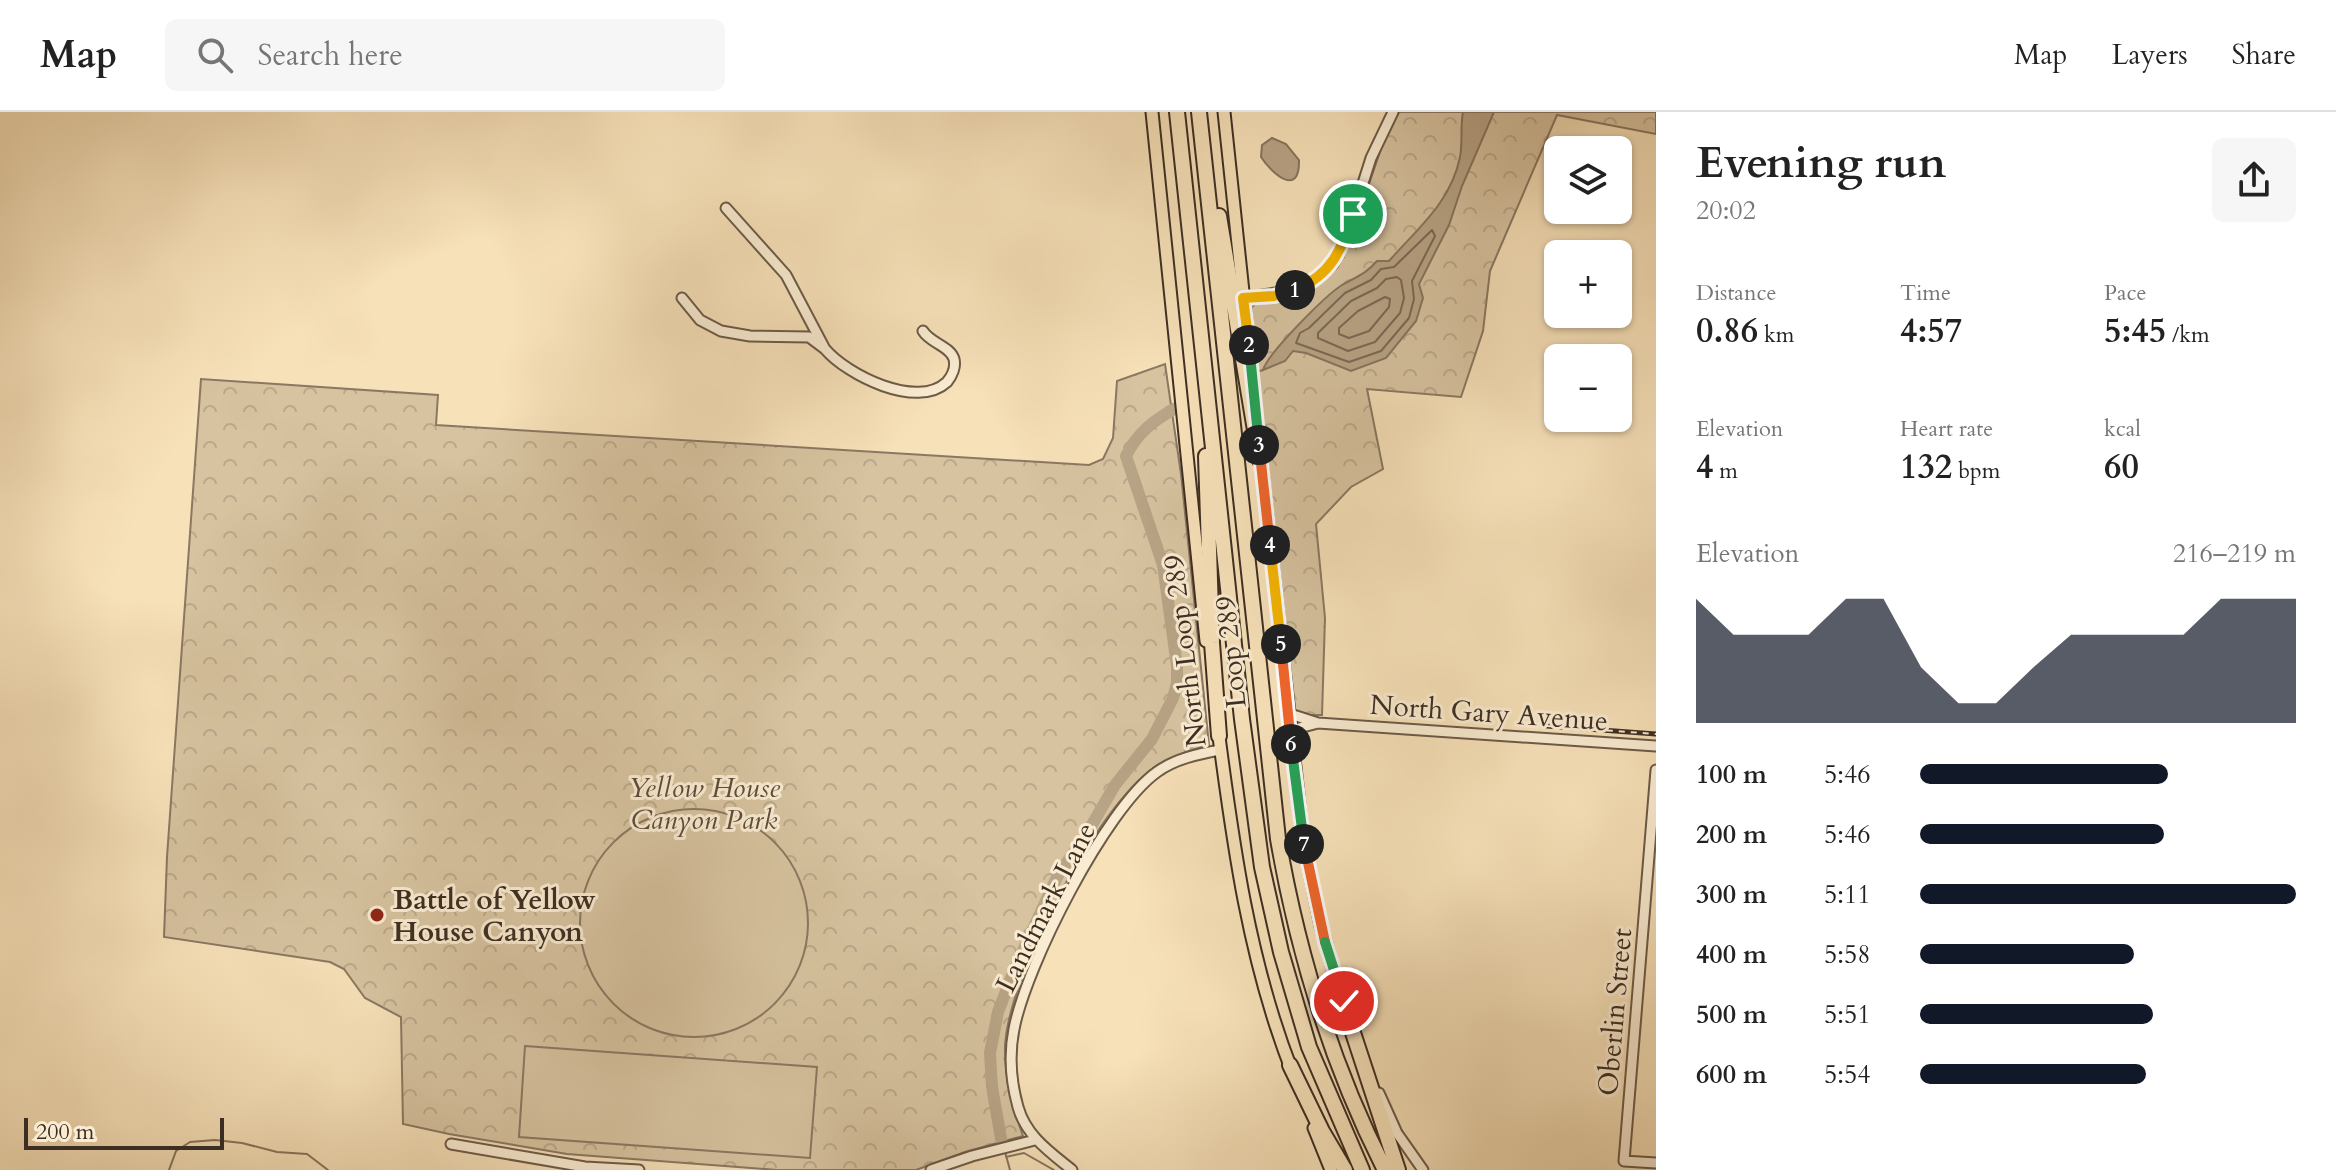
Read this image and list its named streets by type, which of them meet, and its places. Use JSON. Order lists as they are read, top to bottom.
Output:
{
  "streets": {
    "highway": ["Loop 289"],
    "main road": ["North Loop 289"],
    "street": ["North Gary Avenue", "Landmark Lane", "Oberlin Street"]
  },
  "crossings": [
    ["North Loop 289", "Landmark Lane"]
  ],
  "parks": ["Yellow House Canyon Park"],
  "places": ["Battle of Yellow House Canyon"],
  "scale_bar": "200 m",
  "page": {
    "header": "Map",
    "search": "Search here",
    "nav": ["Map", "Layers", "Share"],
    "heading": ["Evening run", "20:02"],
    "map_buttons": ["+", "−"],
    "stats": [
      ["Distance", "0.86 km"],
      ["Time", "4:57"],
      ["Pace", "5:45 /km"],
      ["Elevation", "4 m"],
      ["Heart rate", "132 bpm"],
      ["kcal", "60"]
    ],
    "pins": [
      "1",
      "2",
      "3",
      "4",
      "5",
      "6",
      "7"
    ],
    "chart": ["Elevation", "216–219 m"],
    "list": [
      {
        "name": "100 m",
        "note": "5:46"
      },
      {
        "name": "200 m",
        "note": "5:46"
      },
      {
        "name": "300 m",
        "note": "5:11"
      },
      {
        "name": "400 m",
        "note": "5:58"
      },
      {
        "name": "500 m",
        "note": "5:51"
      },
      {
        "name": "600 m",
        "note": "5:54"
      }
    ],
    "scale": "200 m"
  }
}
